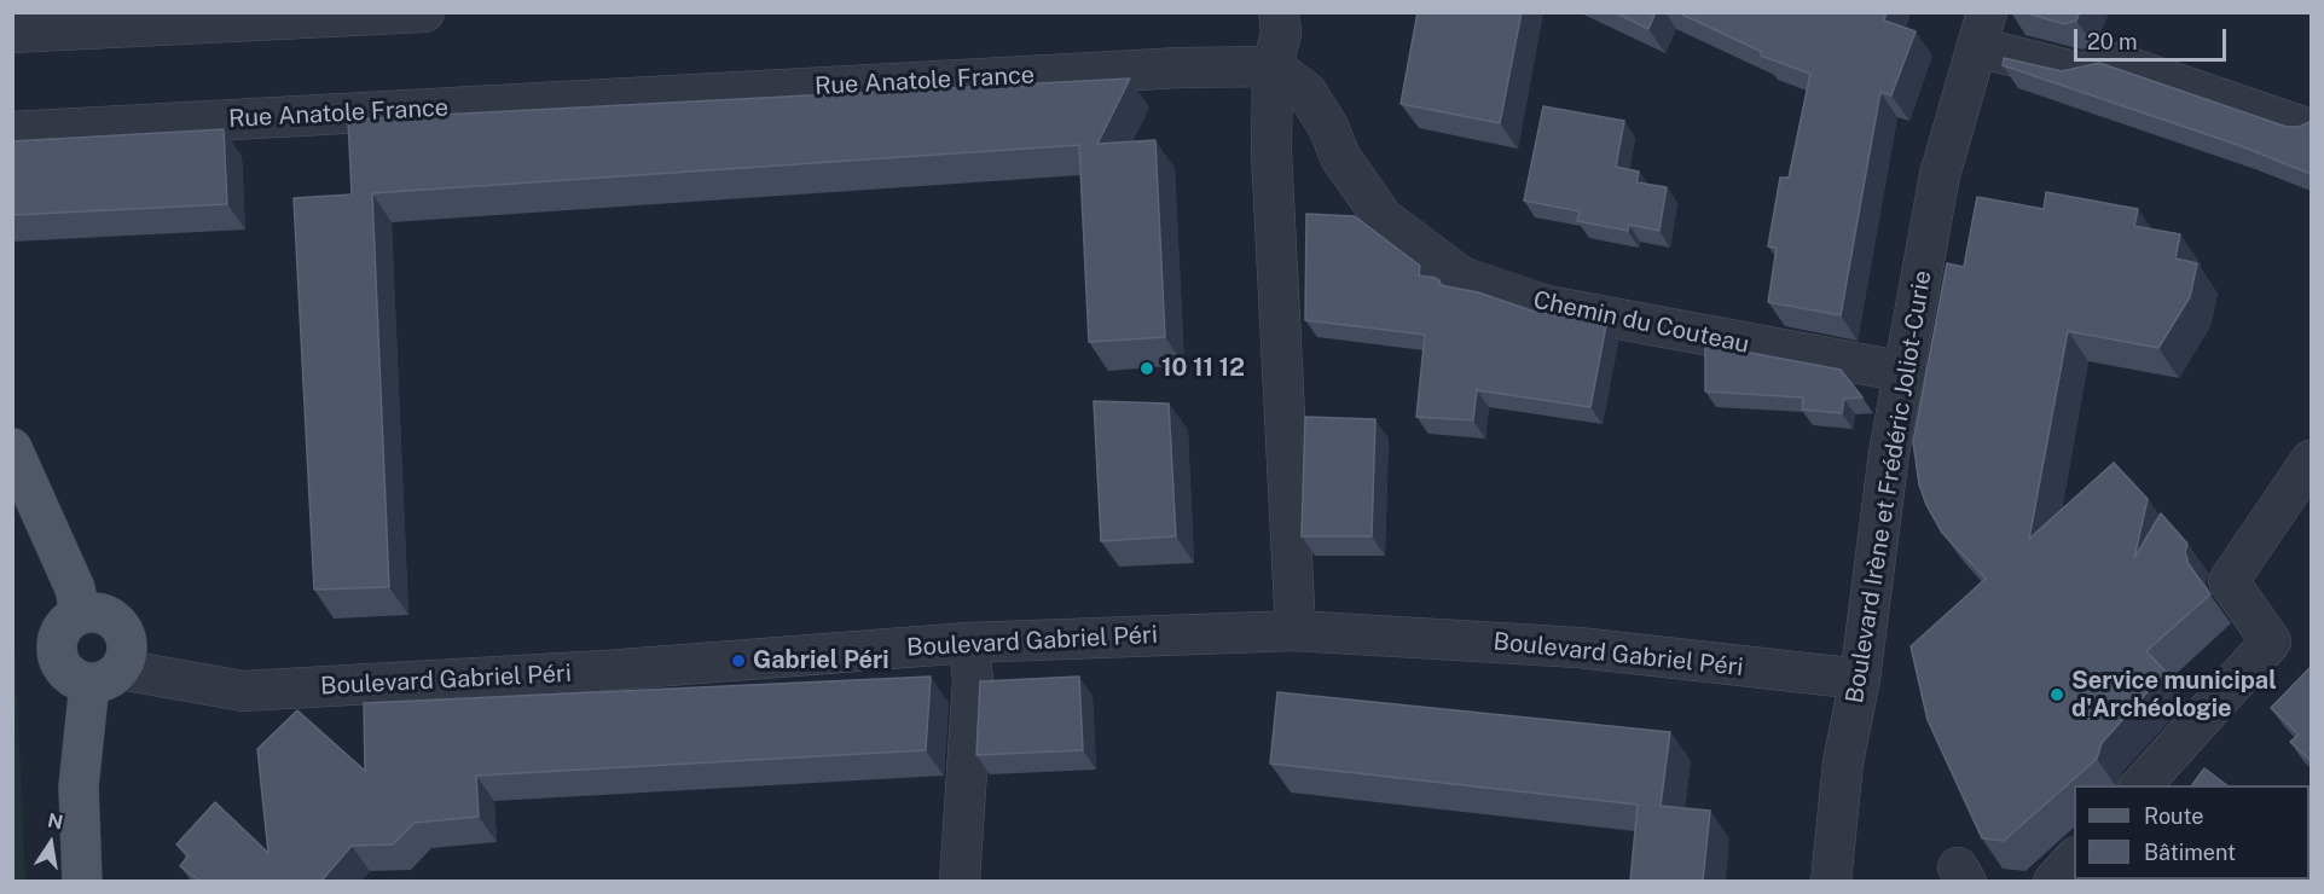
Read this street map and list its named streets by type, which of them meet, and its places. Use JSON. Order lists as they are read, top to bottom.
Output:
{
  "streets": {
    "street": [
      "Rue Anatole France",
      "Chemin du Couteau",
      "Boulevard Irène et Frédéric Joliot-Curie",
      "Boulevard Gabriel Péri"
    ]
  },
  "crossings": [
    ["Rue Anatole France", "Chemin du Couteau"],
    ["Chemin du Couteau", "Boulevard Irène et Frédéric Joliot-Curie"],
    ["Boulevard Irène et Frédéric Joliot-Curie", "Boulevard Gabriel Péri"]
  ],
  "places": ["10 11 12", "Gabriel Péri", "Service municipal d'Archéologie"],
  "legend": ["Route", "Bâtiment"],
  "scale_bar": "20 m",
  "north": "top"
}
